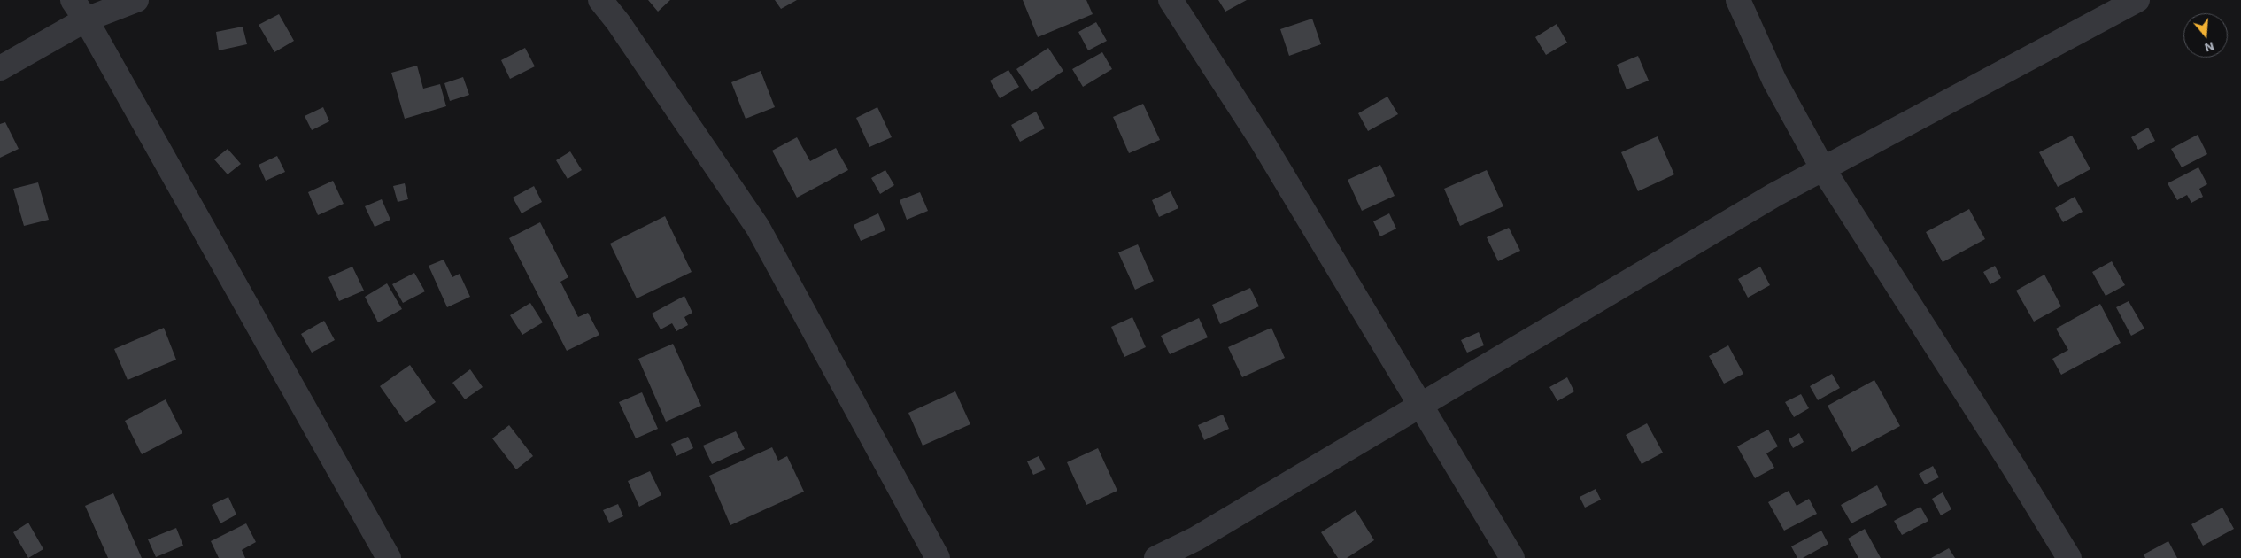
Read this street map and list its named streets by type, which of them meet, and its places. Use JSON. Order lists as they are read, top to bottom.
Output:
{
  "north": "bottom"
}
